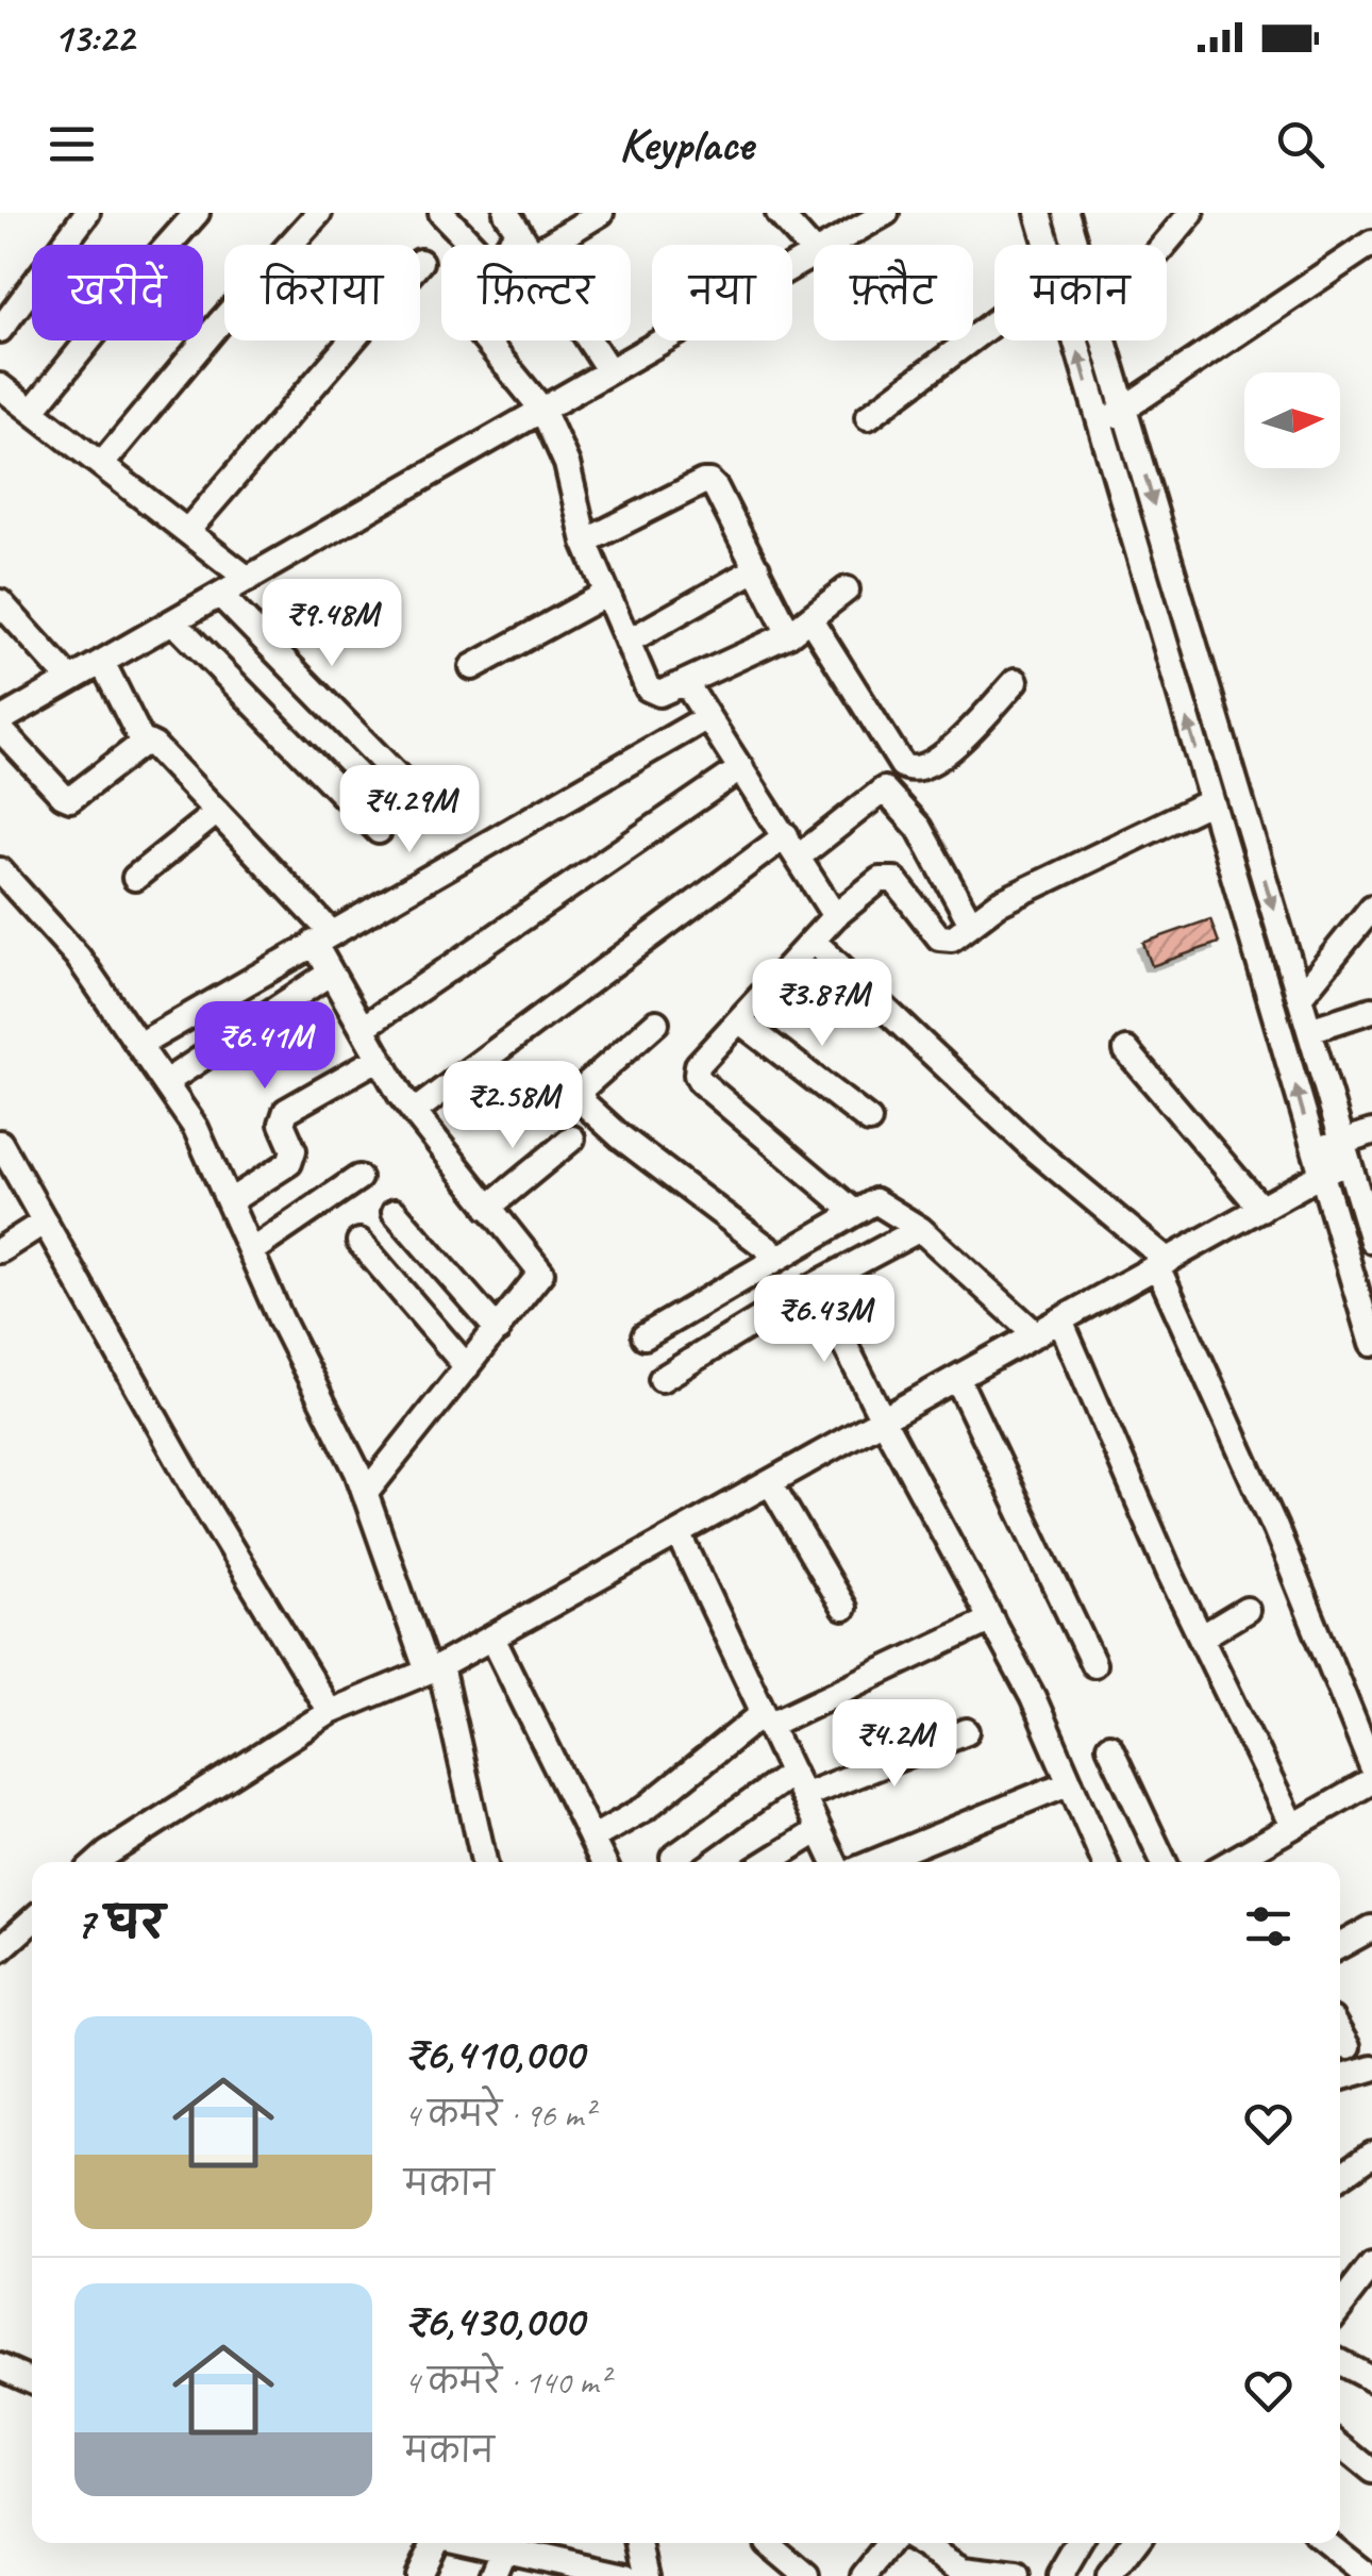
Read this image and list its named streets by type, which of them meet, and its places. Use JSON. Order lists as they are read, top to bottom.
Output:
{
  "north": "right",
  "page": {
    "status": "13:22",
    "header": "Keyplace",
    "chip": [
      "खरीदें",
      "किराया",
      "फ़िल्टर",
      "नया",
      "फ़्लैट",
      "मकान"
    ],
    "price": [
      "₹9.48M",
      "₹4.29M",
      "₹3.87M",
      "₹6.41M",
      "₹2.58M",
      "₹6.43M",
      "₹4.2M"
    ],
    "heading": "7 घर",
    "list": [
      {
        "name": "₹6,410,000",
        "note": "4 कमरे · 96 m² · मकान"
      },
      {
        "name": "₹6,430,000",
        "note": "4 कमरे · 140 m² · मकान"
      }
    ]
  }
}
